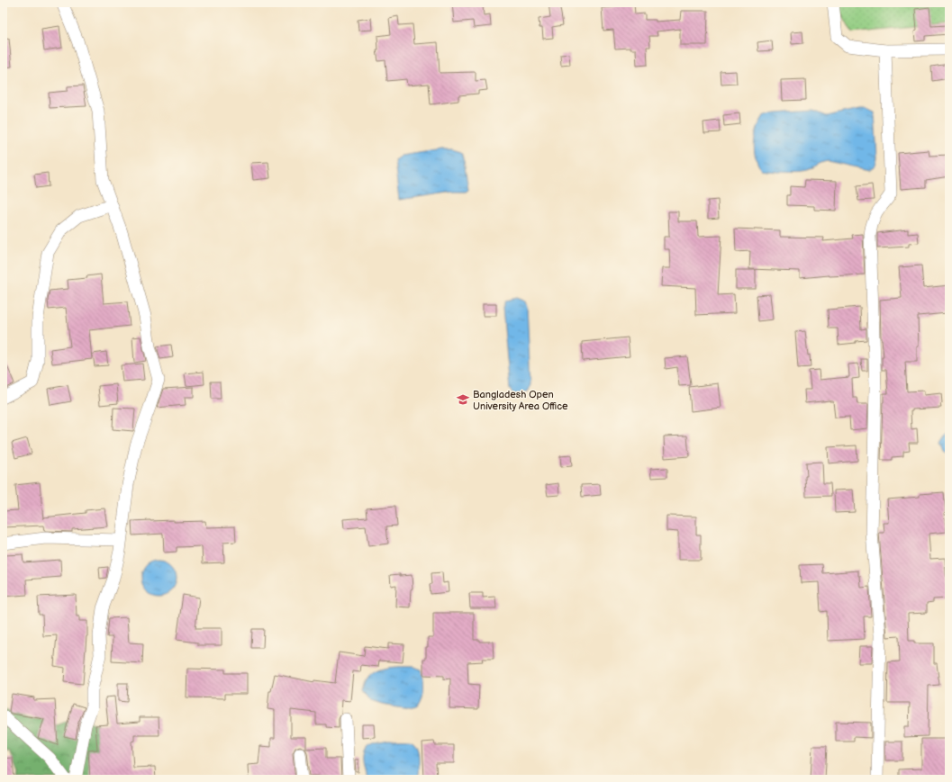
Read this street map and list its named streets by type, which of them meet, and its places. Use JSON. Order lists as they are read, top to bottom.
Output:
{
  "places": {
    "school or university": ["Bangladesh Open University Area Office"]
  }
}
